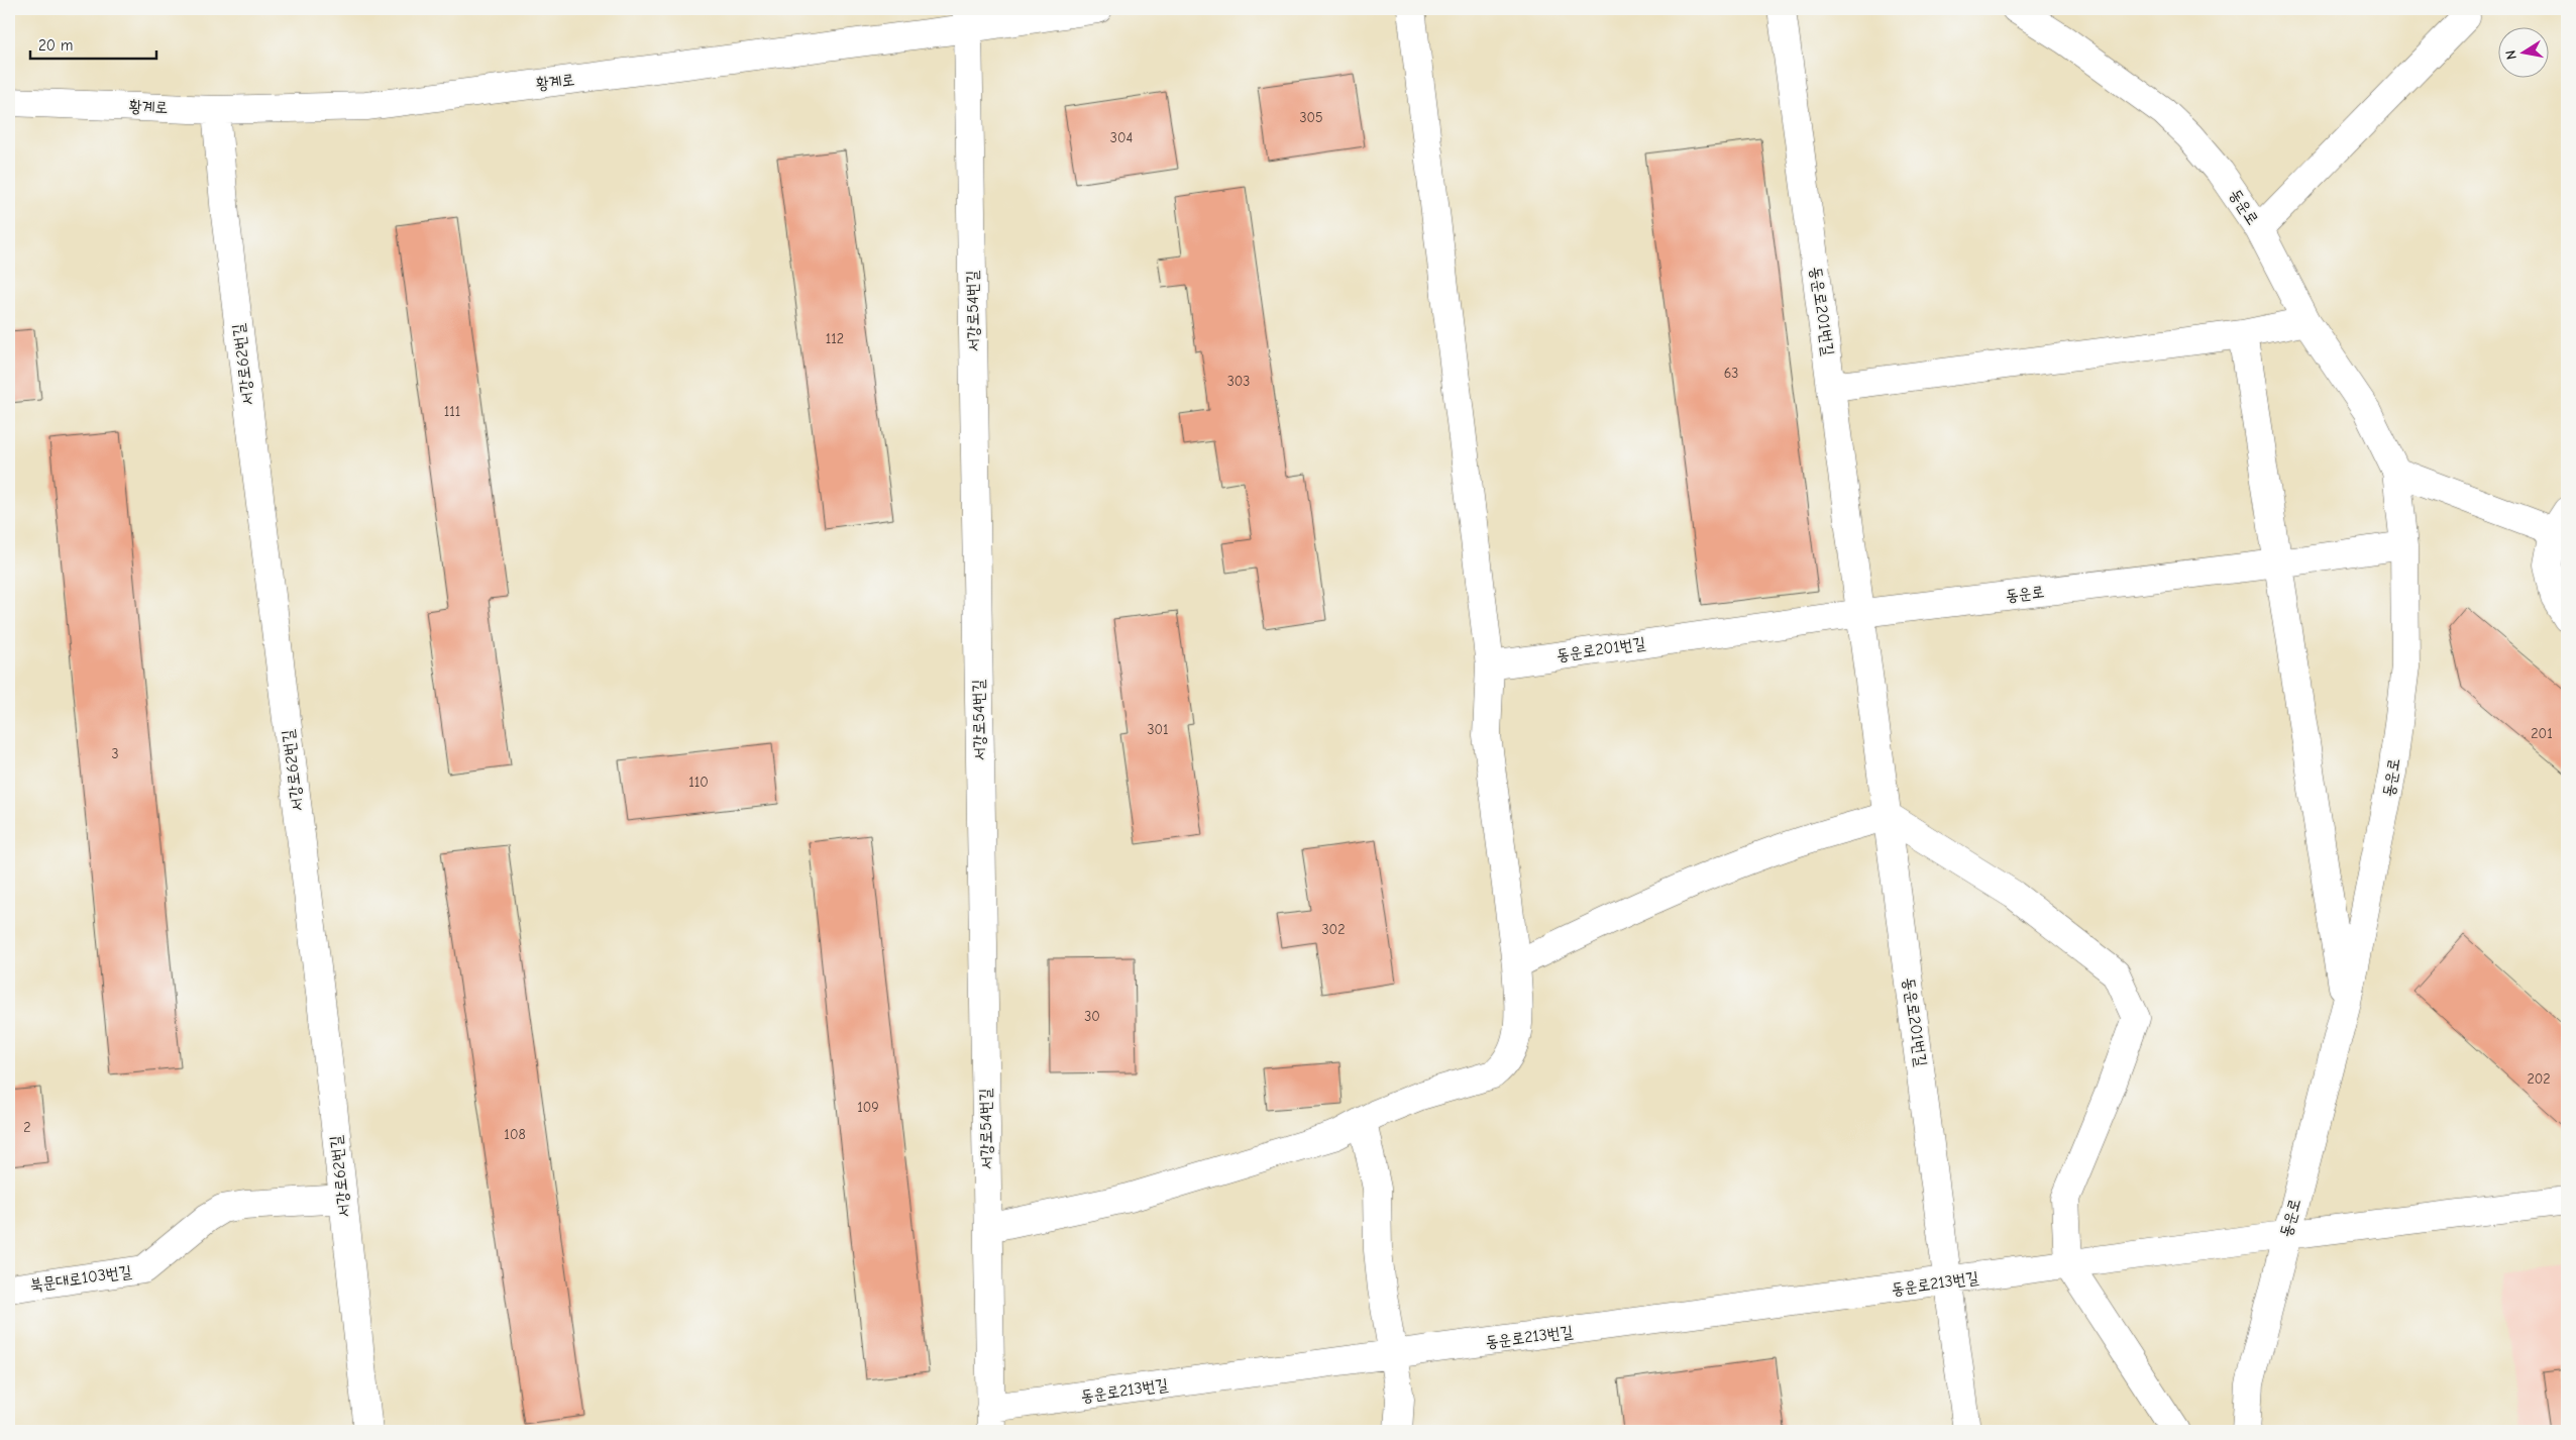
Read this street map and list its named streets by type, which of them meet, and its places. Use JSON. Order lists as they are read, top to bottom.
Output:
{
  "streets": {
    "street": [
      "황계로",
      "동운로",
      "서강로54번길",
      "동운로201번길",
      "서강로62번길",
      "북문대로103번길",
      "동운로213번길"
    ]
  },
  "crossings": [
    ["황계로", "서강로54번길"],
    ["황계로", "서강로62번길"],
    ["동운로", "동운로201번길"],
    ["동운로", "동운로213번길"],
    ["서강로54번길", "동운로213번길"],
    ["동운로201번길", "동운로213번길"],
    ["서강로62번길", "북문대로103번길"]
  ],
  "house_numbers": [
    "305",
    "304",
    "112",
    "63",
    "303",
    "111",
    "301",
    "201",
    "3",
    "110",
    "302",
    "30",
    "202",
    "109",
    "2",
    "108"
  ],
  "scale_bar": "20 m",
  "north": "left"
}
